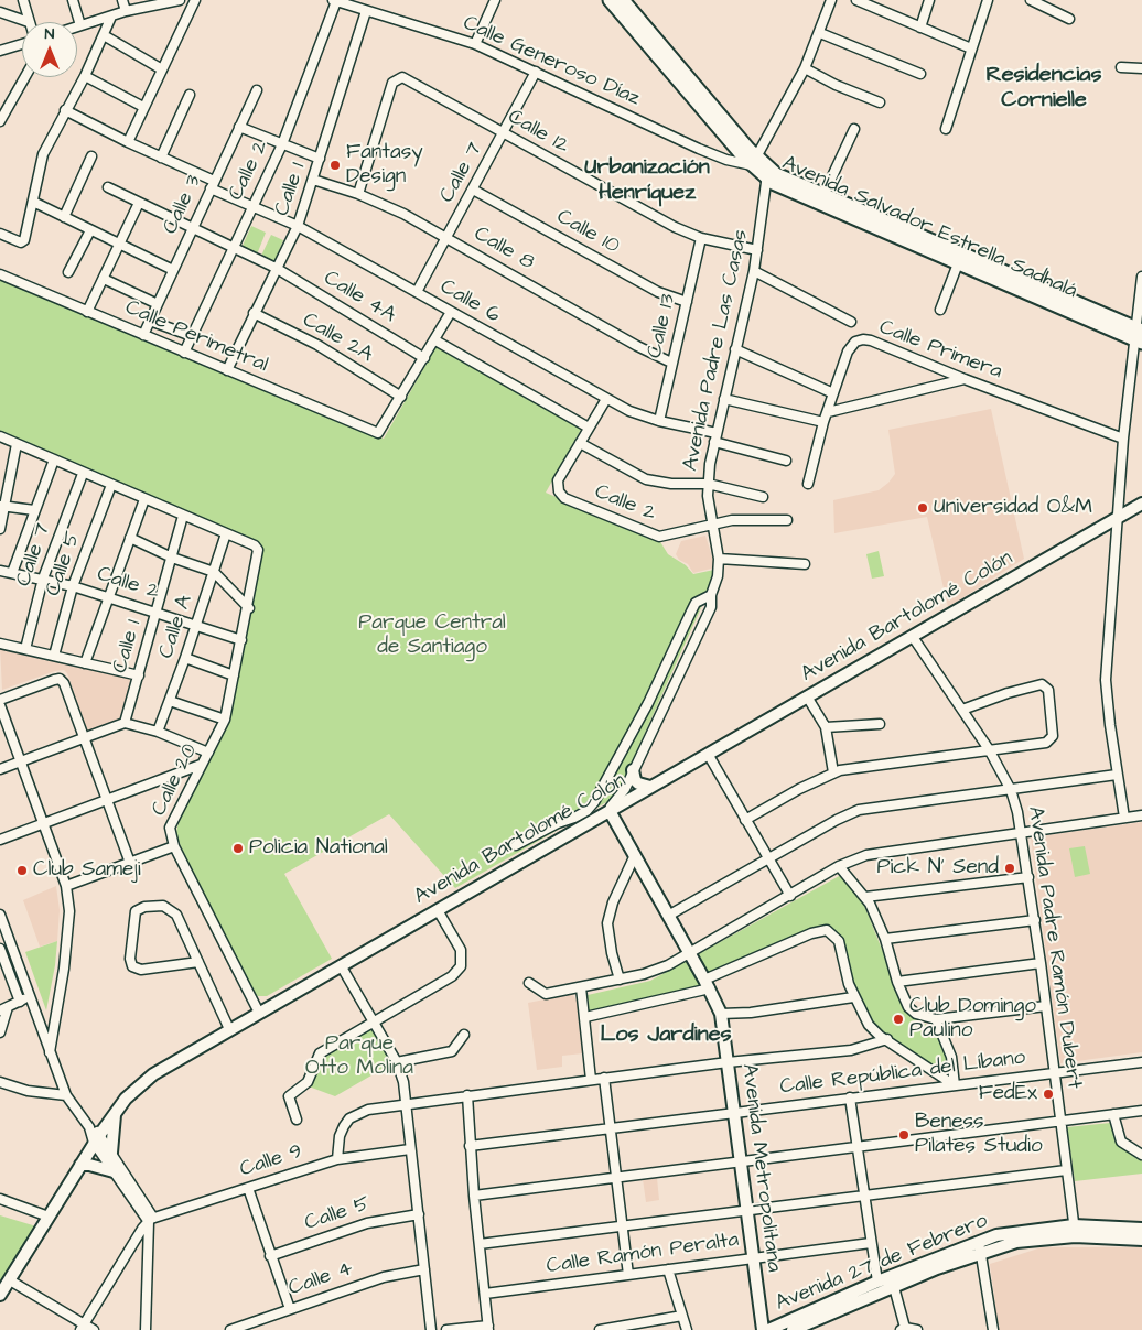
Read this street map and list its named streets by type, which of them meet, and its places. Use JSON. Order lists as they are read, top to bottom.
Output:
{
  "streets": {
    "highway": ["Avenida Salvador Estrella Sadhalá"],
    "main road": ["Avenida Bartolomé Colón", "Avenida Metropolitana", "Avenida 27 de Febrero"],
    "street": [
      "Calle Generoso Díaz",
      "Calle 12",
      "Calle 2",
      "Calle 7",
      "Calle 1",
      "Calle 3",
      "Calle 10",
      "Calle 8",
      "Calle 4A",
      "Calle 6",
      "Calle 13",
      "Calle Perimetral",
      "Calle 2A",
      "Avenida Padre Las Casas",
      "Calle Primera",
      "Calle 5",
      "Calle A",
      "Calle 20",
      "Avenida Padre Ramón Dubert",
      "Calle República del Líbano",
      "Calle 9",
      "Calle Ramón Peralta",
      "Calle 4"
    ]
  },
  "crossings": [
    ["Calle Generoso Díaz", "Calle 2"],
    ["Calle Generoso Díaz", "Calle 7"],
    ["Calle Generoso Díaz", "Calle 1"],
    ["Calle Generoso Díaz", "Avenida Salvador Estrella Sadhalá"],
    ["Calle 12", "Calle 7"],
    ["Calle 12", "Calle 8"],
    ["Calle 12", "Calle 13"],
    ["Calle 12", "Avenida Padre Las Casas"],
    ["Calle 2", "Calle 7"],
    ["Calle 2", "Calle 1"],
    ["Calle 2", "Calle 6"],
    ["Calle 2", "Calle Perimetral"],
    ["Calle 2", "Avenida Padre Las Casas"],
    ["Calle 2", "Calle 5"],
    ["Calle 2", "Calle A"],
    ["Calle 2", "Calle 20"],
    ["Calle 7", "Calle 10"],
    ["Calle 7", "Calle 8"],
    ["Calle 7", "Calle 6"],
    ["Calle 1", "Calle 8"],
    ["Calle 1", "Calle 4A"],
    ["Calle 1", "Calle 6"],
    ["Calle 1", "Calle Perimetral"],
    ["Calle 1", "Calle 2A"],
    ["Calle 3", "Calle 6"],
    ["Calle 3", "Calle Perimetral"],
    ["Avenida Salvador Estrella Sadhalá", "Avenida Padre Las Casas"],
    ["Calle 10", "Calle 13"],
    ["Calle 8", "Calle 13"],
    ["Calle 6", "Calle 13"],
    ["Calle 6", "Avenida Padre Las Casas"],
    ["Calle Perimetral", "Calle 2A"],
    ["Avenida Padre Las Casas", "Avenida Bartolomé Colón"],
    ["Avenida Padre Las Casas", "Avenida Metropolitana"],
    ["Avenida Bartolomé Colón", "Calle 20"],
    ["Avenida Bartolomé Colón", "Avenida Padre Ramón Dubert"],
    ["Avenida Bartolomé Colón", "Avenida Metropolitana"],
    ["Calle A", "Calle 20"],
    ["Avenida Padre Ramón Dubert", "Calle República del Líbano"],
    ["Avenida Padre Ramón Dubert", "Avenida 27 de Febrero"],
    ["Calle República del Líbano", "Avenida Metropolitana"],
    ["Avenida Metropolitana", "Calle Ramón Peralta"]
  ],
  "districts": ["Residencias Cornielle", "Urbanización Henríquez", "Los Jardines"],
  "parks": ["Parque Central de Santiago", "Parque Otto Molina"],
  "places": [
    "Fantasy Design",
    "Universidad O&M",
    "Policia National",
    "Pick N' Send",
    "Club Sameji",
    "Club Domingo Paulino",
    "FedEx",
    "Beness Pilates Studio"
  ],
  "north": "top"
}
